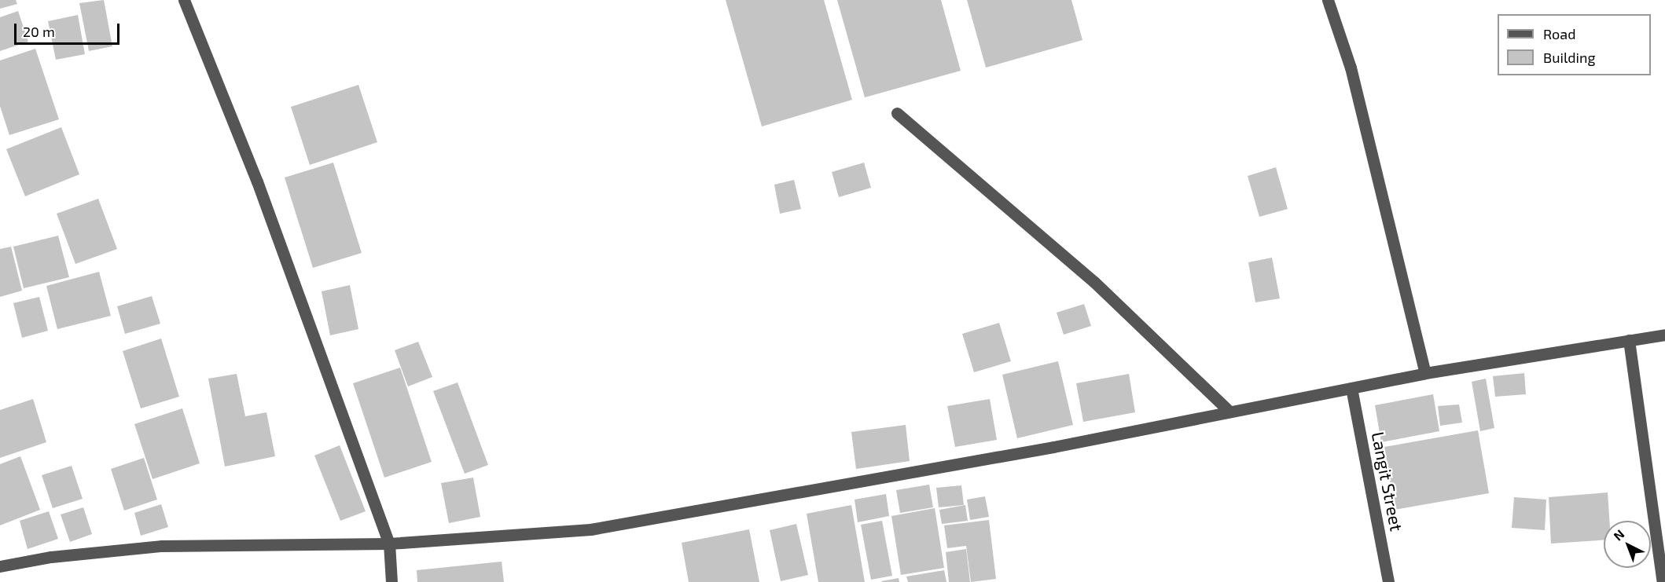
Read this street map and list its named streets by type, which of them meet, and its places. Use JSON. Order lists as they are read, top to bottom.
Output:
{
  "streets": {
    "street": ["Langit Street"]
  },
  "legend": ["Road", "Building"],
  "scale_bar": "20 m",
  "north": "top left"
}
